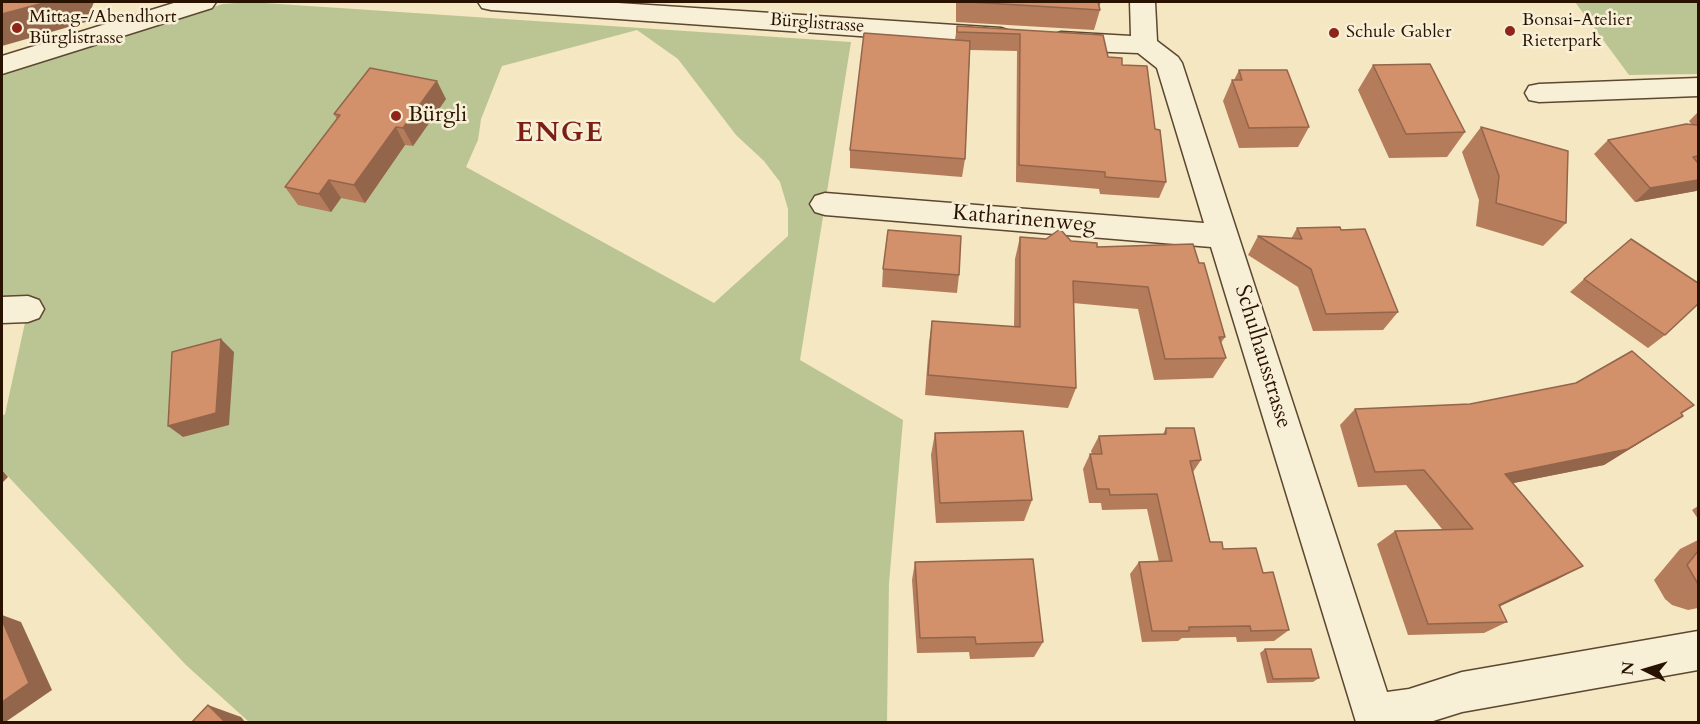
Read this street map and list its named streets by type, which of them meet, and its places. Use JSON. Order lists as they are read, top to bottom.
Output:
{
  "streets": {
    "street": ["Bürglistrasse", "Katharinenweg", "Schulhausstrasse"]
  },
  "crossings": [
    ["Bürglistrasse", "Schulhausstrasse"],
    ["Katharinenweg", "Schulhausstrasse"]
  ],
  "districts": ["ENGE"],
  "places": [
    "Mittag-/Abendhort Bürglistrasse",
    "Bonsai-Atelier Rieterpark",
    "Schule Gabler",
    "Bürgli"
  ],
  "north": "left"
}
